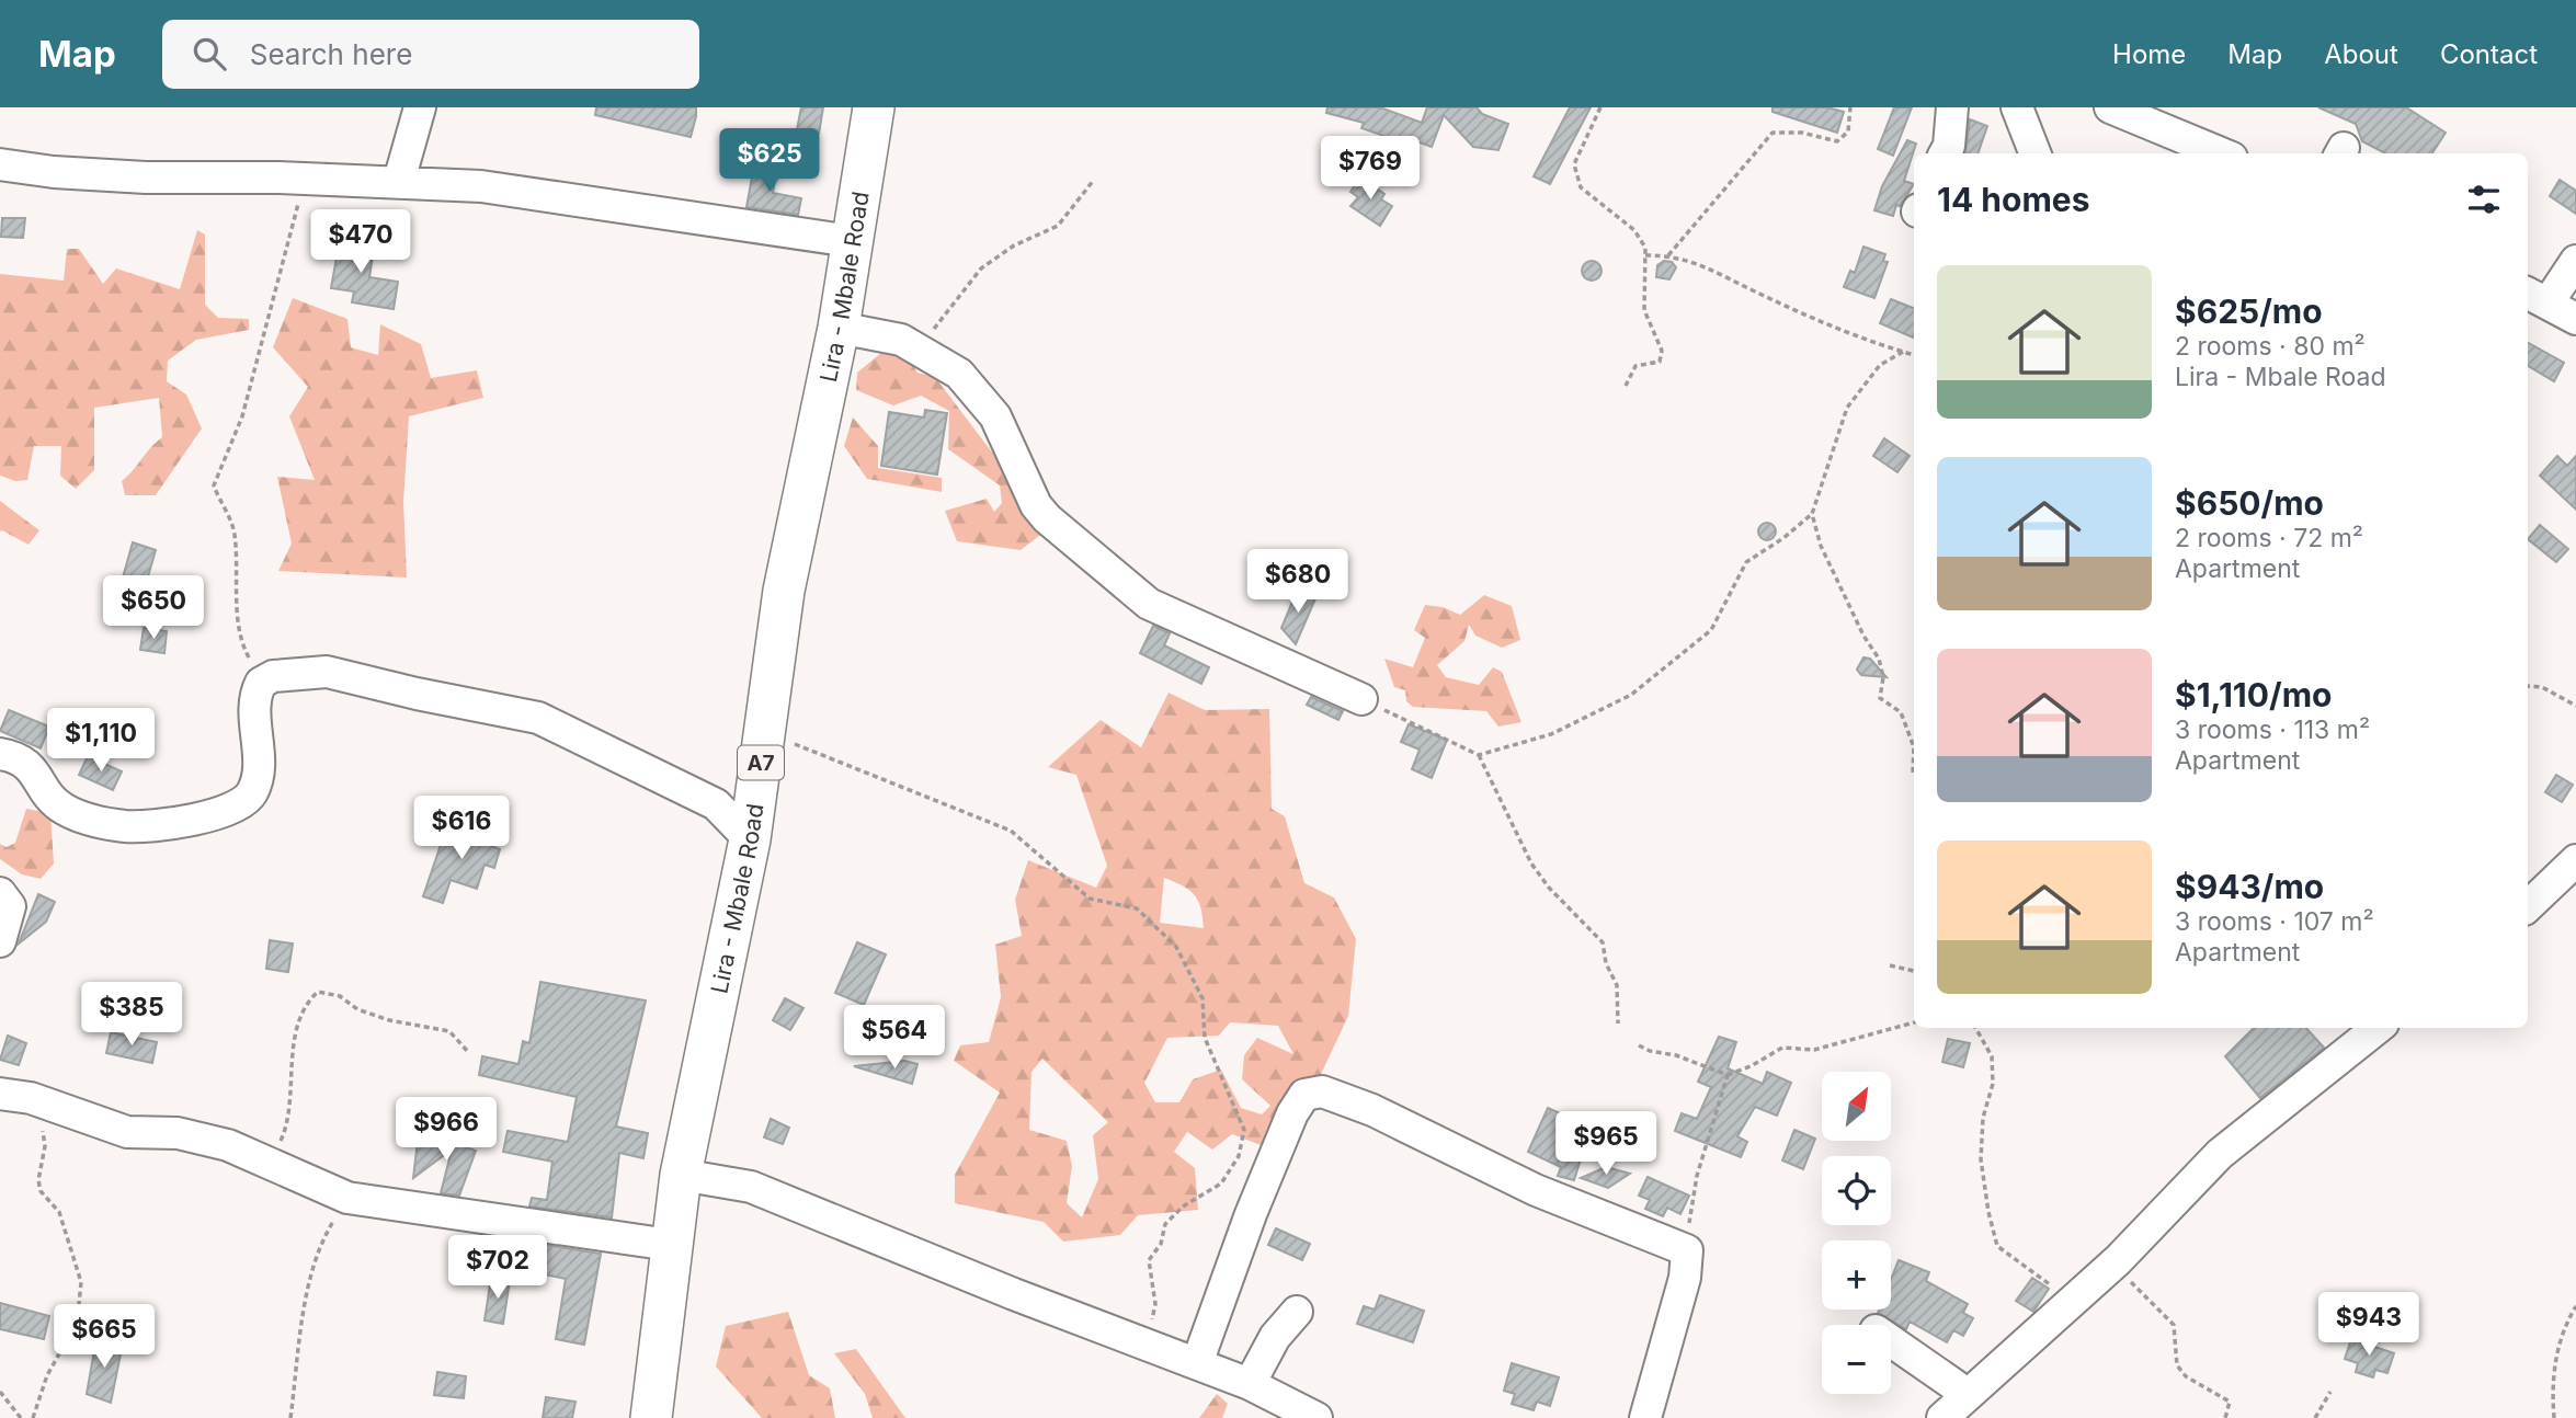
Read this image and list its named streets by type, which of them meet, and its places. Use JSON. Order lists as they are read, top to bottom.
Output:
{
  "streets": {
    "main road": ["Lira - Mbale Road", "A7"]
  },
  "north": "top right",
  "page": {
    "header": "Map",
    "search": "Search here",
    "nav": [
      "Home",
      "Map",
      "About",
      "Contact"
    ],
    "price": [
      "$625",
      "$769",
      "$470",
      "$680",
      "$650",
      "$1,110",
      "$616",
      "$385",
      "$564",
      "$966",
      "$965",
      "$702",
      "$943",
      "$665"
    ],
    "heading": "14 homes",
    "list": [
      {
        "name": "$625/mo",
        "note": "2 rooms · 80 m² · Lira - Mbale Road"
      },
      {
        "name": "$650/mo",
        "note": "2 rooms · 72 m² · Apartment"
      },
      {
        "name": "$1,110/mo",
        "note": "3 rooms · 113 m² · Apartment"
      },
      {
        "name": "$943/mo",
        "note": "3 rooms · 107 m² · Apartment"
      }
    ],
    "map_buttons": ["+", "−"]
  }
}
